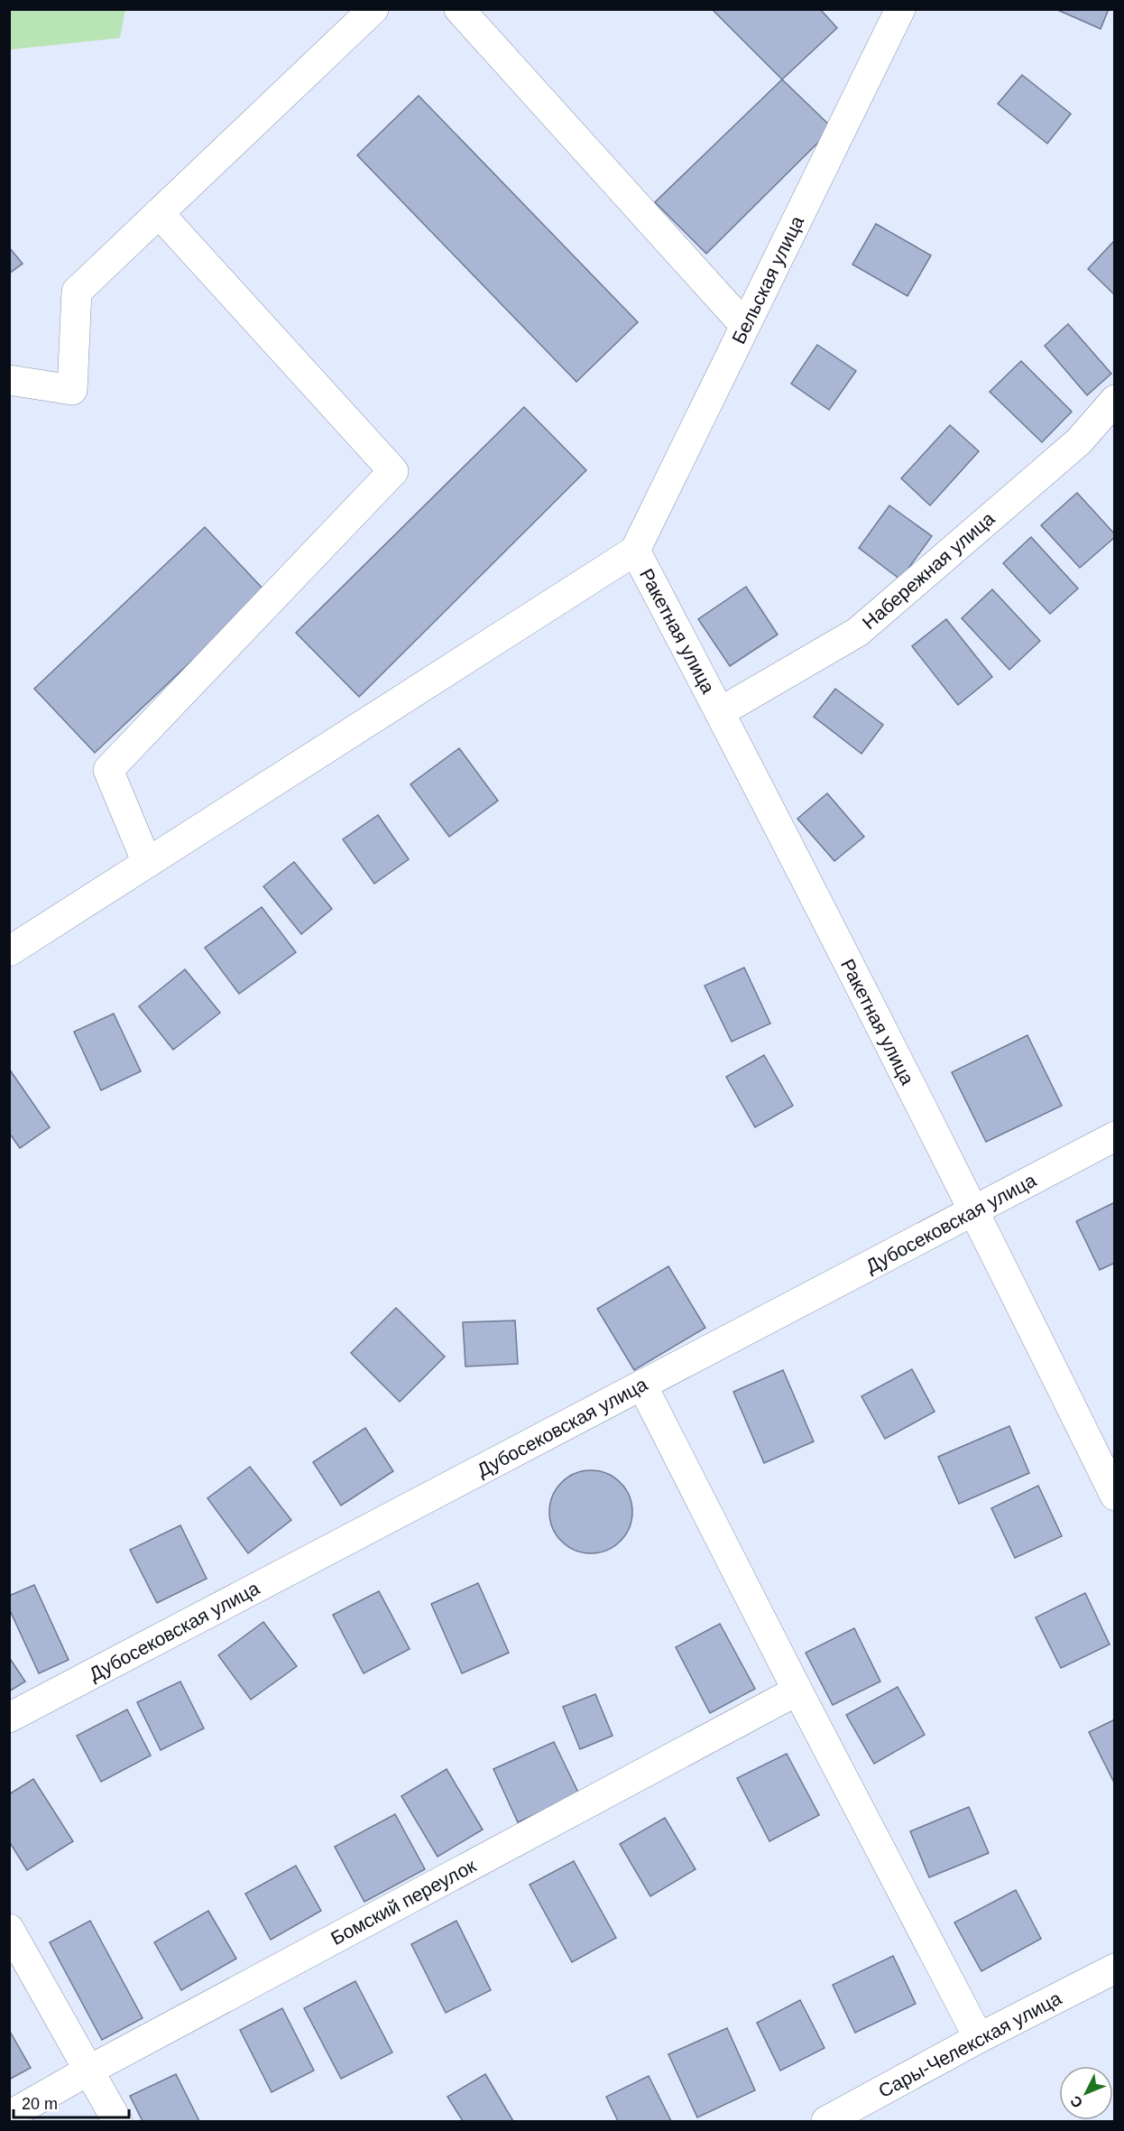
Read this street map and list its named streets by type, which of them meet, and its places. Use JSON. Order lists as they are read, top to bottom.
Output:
{
  "streets": {
    "street": [
      "Бельская улица",
      "Набережная улица",
      "Ракетная улица",
      "Дубосековская улица",
      "Бомский переулок",
      "Сары-Челекская улица"
    ]
  },
  "crossings": [
    ["Бельская улица", "Ракетная улица"],
    ["Набережная улица", "Ракетная улица"],
    ["Ракетная улица", "Дубосековская улица"]
  ],
  "scale_bar": "20 m",
  "north": "bottom left"
}
